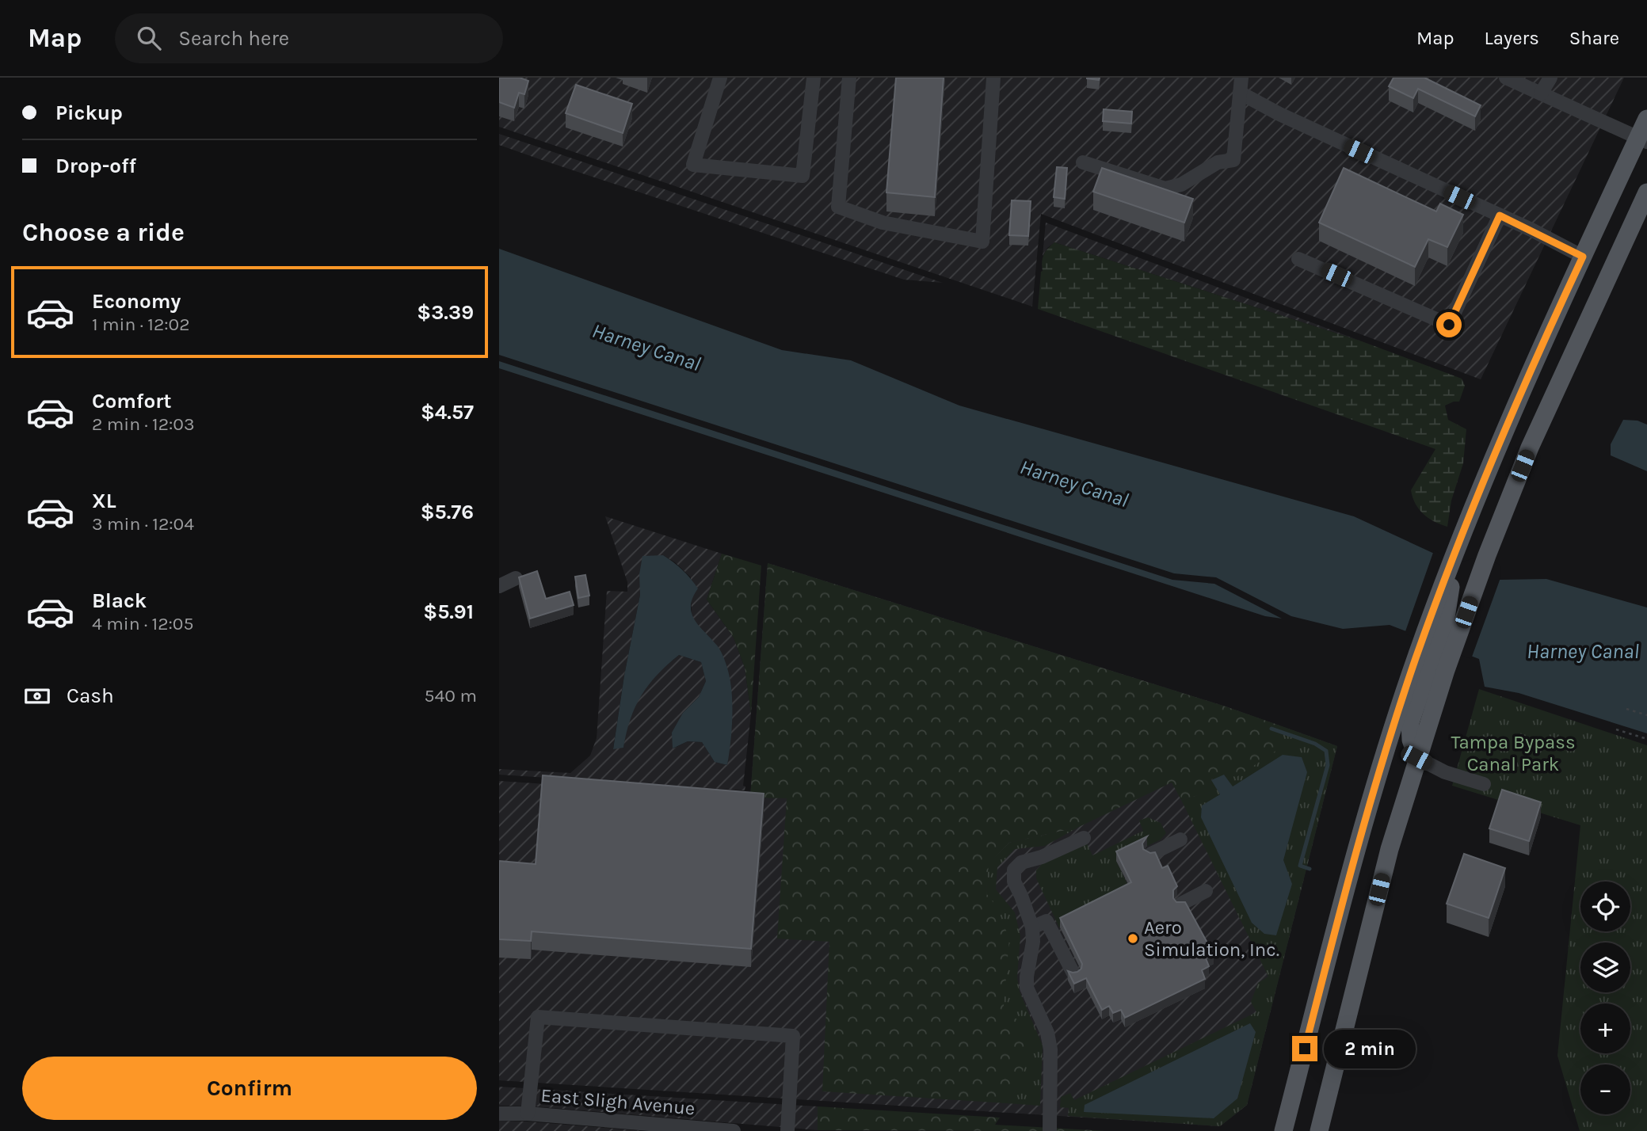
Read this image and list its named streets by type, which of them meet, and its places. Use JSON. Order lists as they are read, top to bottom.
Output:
{
  "streets": {
    "street": ["East Sligh Avenue"]
  },
  "water": ["Harney Canal"],
  "parks": ["Tampa Bypass Canal Park"],
  "places": ["Aero Simulation, Inc."],
  "page": {
    "header": "Map",
    "search": "Search here",
    "nav": ["Map", "Layers", "Share"],
    "banner": ["Pickup", "Drop-off"],
    "heading": "Choose a ride",
    "list": [
      {
        "name": "Economy",
        "note": "1 min · 12:02",
        "value": "$3.39"
      },
      {
        "name": "Comfort",
        "note": "2 min · 12:03",
        "value": "$4.57"
      },
      {
        "name": "XL",
        "note": "3 min · 12:04",
        "value": "$5.76"
      },
      {
        "name": "Black",
        "note": "4 min · 12:05",
        "value": "$5.91"
      }
    ],
    "pay": ["Cash", "540 m"],
    "map_buttons": ["+", "−"],
    "bubble": "2 min",
    "buttons": "Confirm"
  }
}
